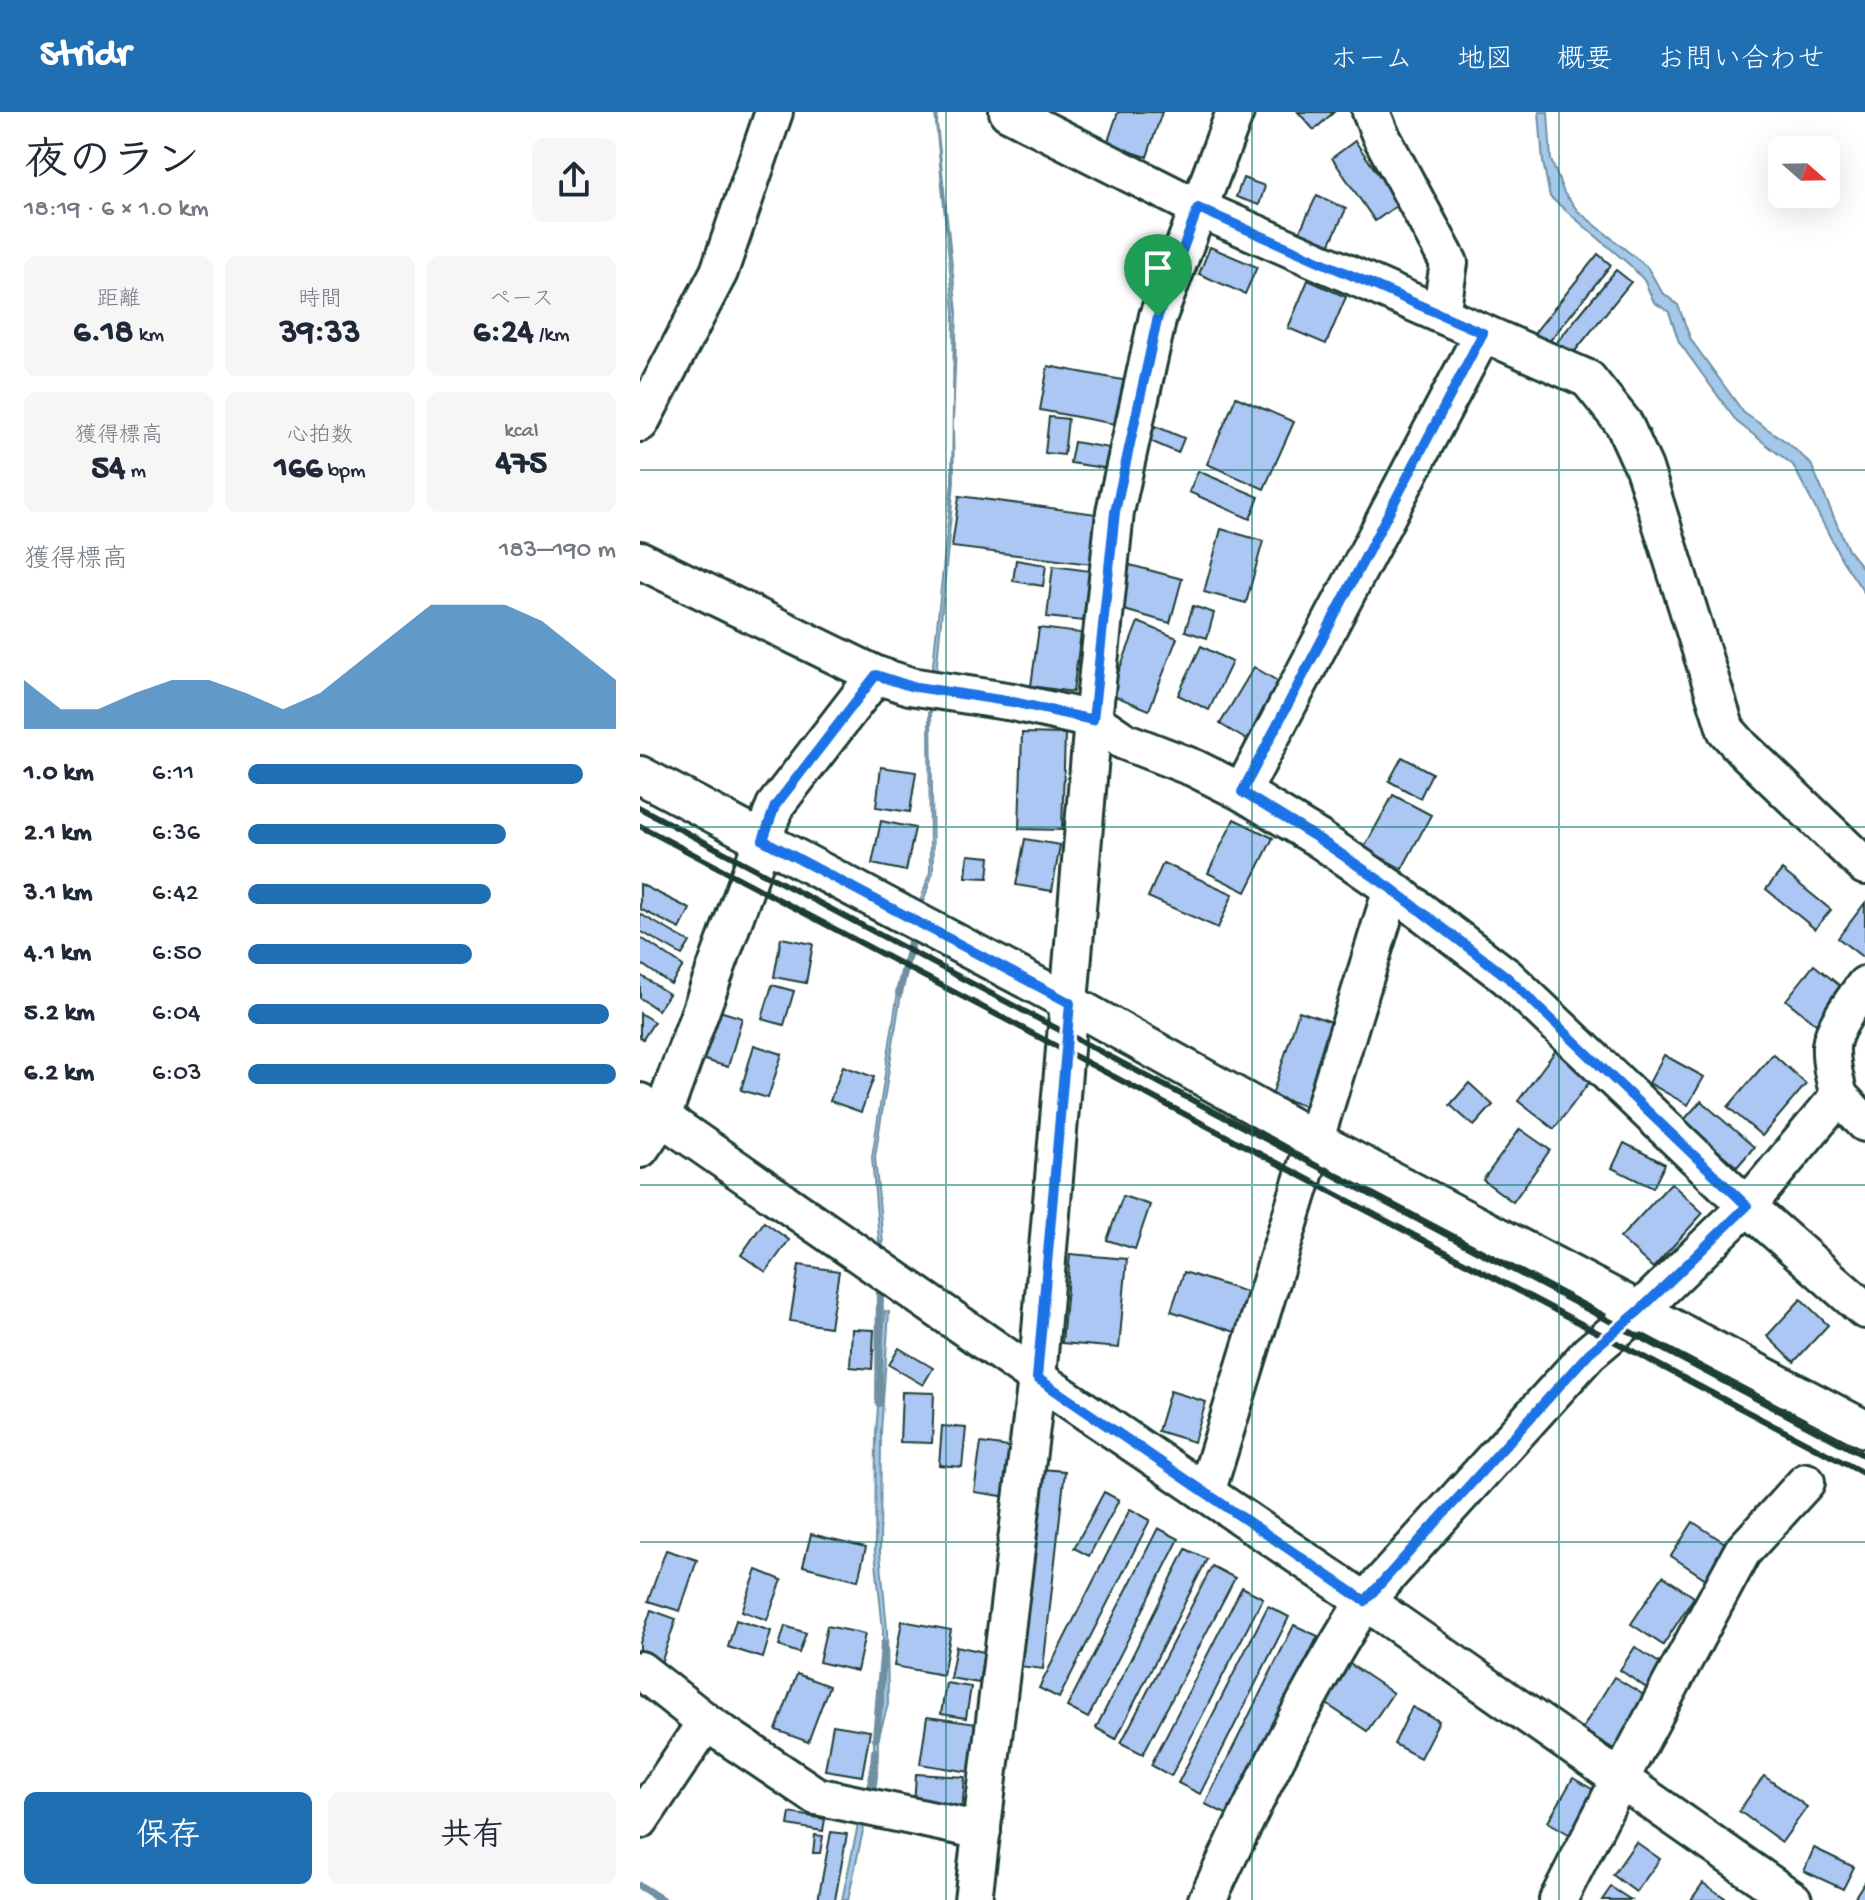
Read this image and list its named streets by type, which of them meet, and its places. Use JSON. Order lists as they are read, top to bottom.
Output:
{
  "north": "right",
  "page": {
    "header": "Stridr",
    "nav": [
      "ホーム",
      "地図",
      "概要",
      "お問い合わせ"
    ],
    "heading": ["夜のラン", "18:19 · 6 × 1.0 km"],
    "stats": [
      ["距離", "6.18 km"],
      ["時間", "39:33"],
      ["ペース", "6:24 /km"],
      ["獲得標高", "54 m"],
      ["心拍数", "166 bpm"],
      ["kcal", "475"]
    ],
    "chart": ["獲得標高", "183–190 m"],
    "list": [
      {
        "name": "1.0 km",
        "note": "6:11"
      },
      {
        "name": "2.1 km",
        "note": "6:36"
      },
      {
        "name": "3.1 km",
        "note": "6:42"
      },
      {
        "name": "4.1 km",
        "note": "6:50"
      },
      {
        "name": "5.2 km",
        "note": "6:04"
      },
      {
        "name": "6.2 km",
        "note": "6:03"
      }
    ],
    "buttons": ["保存", "共有"]
  }
}
